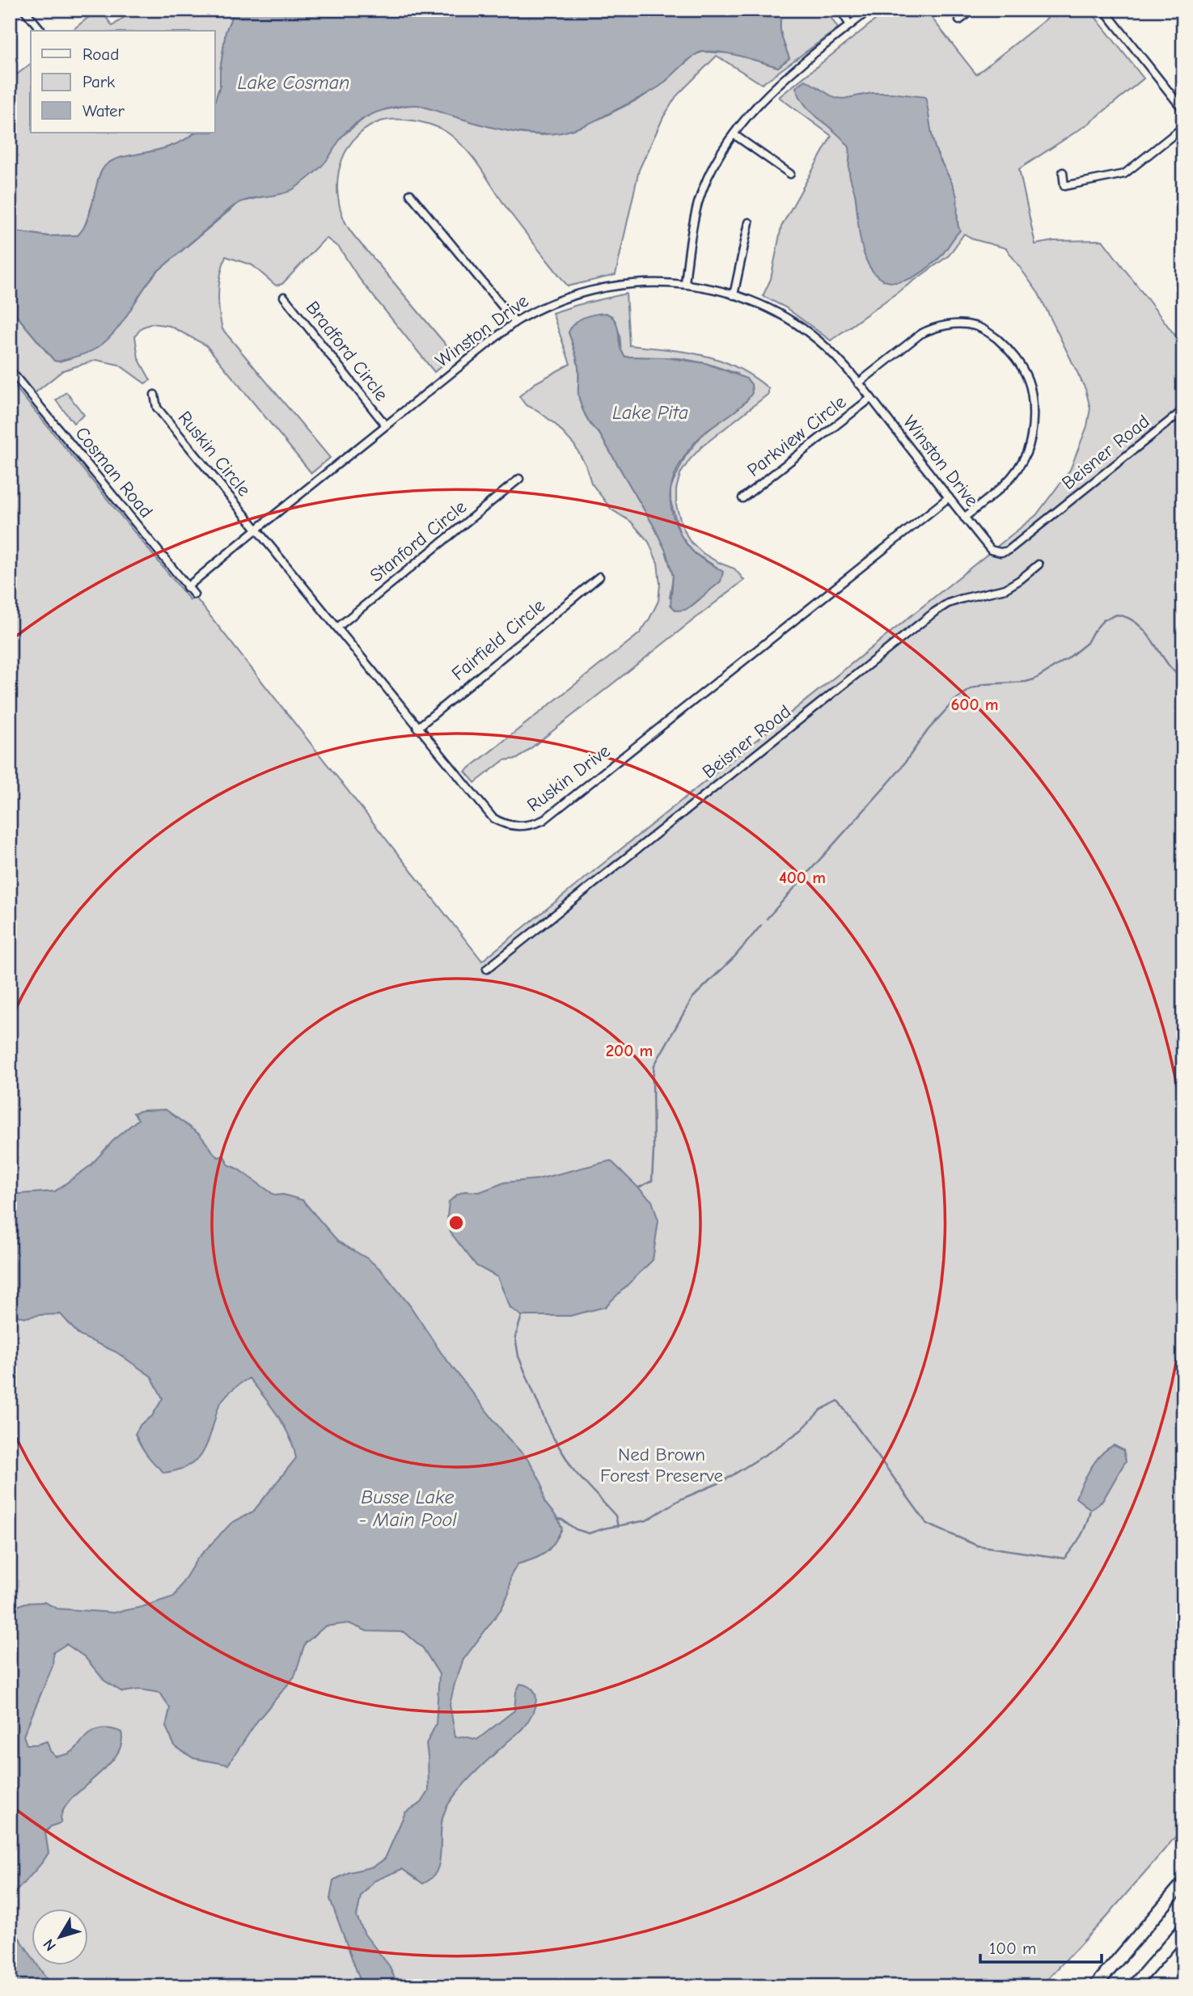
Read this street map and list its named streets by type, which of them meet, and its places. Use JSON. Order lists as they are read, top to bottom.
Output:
{
  "streets": {
    "street": [
      "Winston Drive",
      "Bradford Circle",
      "Parkview Circle",
      "Beisner Road",
      "Ruskin Circle",
      "Cosman Road",
      "Stanford Circle",
      "Fairfield Circle",
      "Ruskin Drive"
    ]
  },
  "crossings": [
    ["Winston Drive", "Bradford Circle"],
    ["Winston Drive", "Parkview Circle"],
    ["Winston Drive", "Beisner Road"],
    ["Winston Drive", "Ruskin Circle"],
    ["Winston Drive", "Cosman Road"],
    ["Winston Drive", "Ruskin Drive"],
    ["Ruskin Circle", "Ruskin Drive"],
    ["Stanford Circle", "Ruskin Drive"],
    ["Fairfield Circle", "Ruskin Drive"]
  ],
  "water": ["Lake Cosman", "Lake Pita", "Busse Lake - Main Pool"],
  "parks": ["Ned Brown Forest Preserve"],
  "legend": ["Road", "Park", "Water"],
  "scale_bar": "100 m",
  "north": "bottom left",
  "rings": ["600 m", "400 m", "200 m"]
}
